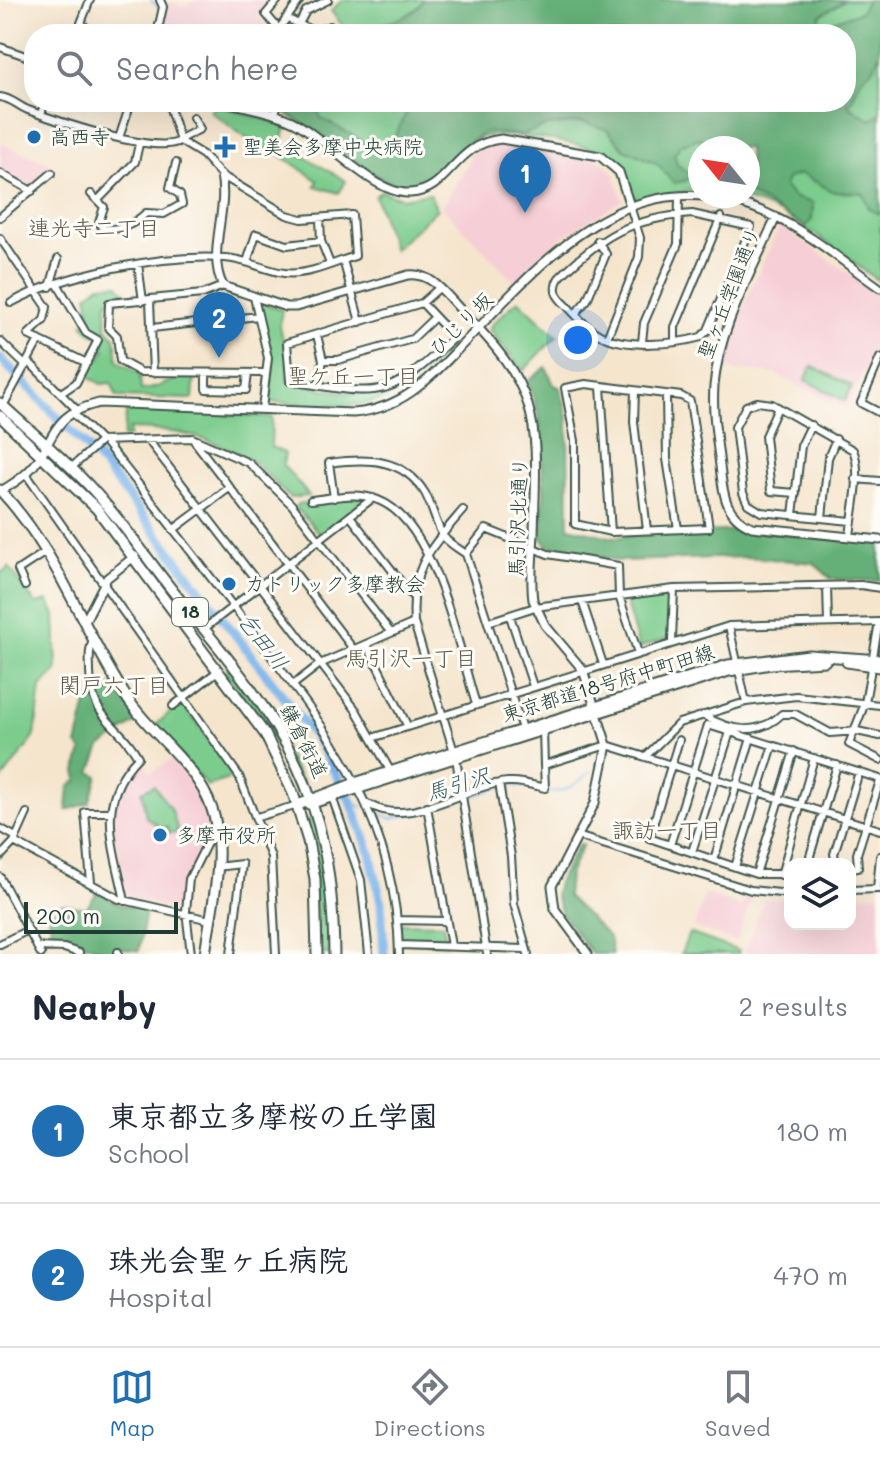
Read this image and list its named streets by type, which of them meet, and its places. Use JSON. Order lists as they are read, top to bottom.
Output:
{
  "streets": {
    "main road": ["18", "東京都道18号府中町田線", "鎌倉街道"],
    "street": ["聖ヶ丘学園通り", "ひじり坂", "馬引沢北通り"]
  },
  "crossings": [
    ["聖ヶ丘学園通り", "ひじり坂"],
    ["ひじり坂", "馬引沢北通り"],
    ["ひじり坂", "鎌倉街道"],
    ["東京都道18号府中町田線", "鎌倉街道"]
  ],
  "districts": [
    "連光寺二丁目",
    "聖ケ丘一丁目",
    "馬引沢一丁目",
    "関戸六丁目",
    "諏訪一丁目"
  ],
  "water": ["乞田川", "馬引沢"],
  "places": {
    "other": ["高西寺", "カトリック多摩教会", "多摩市役所"],
    "health": ["聖美会多摩中央病院"]
  },
  "scale_bar": "200 m",
  "north": "top left",
  "page": {
    "search": "Search here",
    "pins": ["1", "2"],
    "scale": "200 m",
    "heading": ["Nearby", "2 results"],
    "list": [
      {
        "mark": "1",
        "name": "東京都立多摩桜の丘学園",
        "note": "School",
        "value": "180 m"
      },
      {
        "mark": "2",
        "name": "珠光会聖ヶ丘病院",
        "note": "Hospital",
        "value": "470 m"
      }
    ],
    "nav": ["Map", "Directions", "Saved"]
  }
}
